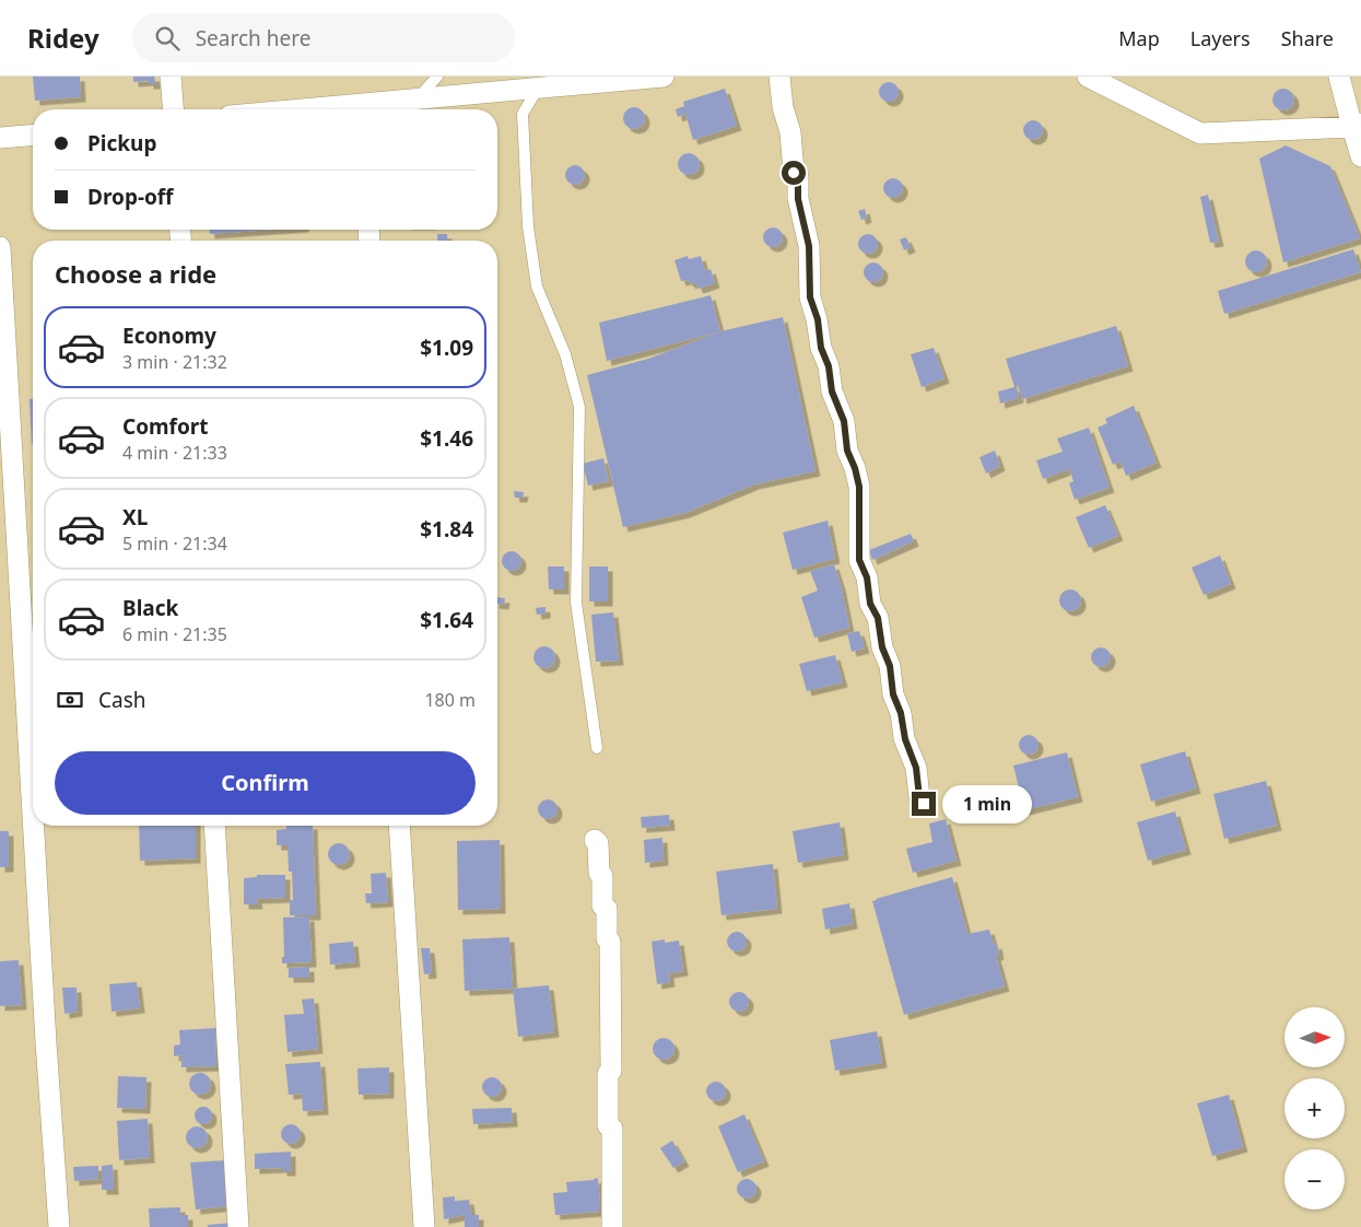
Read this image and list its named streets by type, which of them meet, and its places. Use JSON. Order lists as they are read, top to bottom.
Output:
{
  "north": "right",
  "page": {
    "header": "Ridey",
    "search": "Search here",
    "nav": ["Map", "Layers", "Share"],
    "banner": ["Pickup", "Drop-off"],
    "heading": "Choose a ride",
    "list": [
      {
        "name": "Economy",
        "note": "3 min · 21:32",
        "value": "$1.09"
      },
      {
        "name": "Comfort",
        "note": "4 min · 21:33",
        "value": "$1.46"
      },
      {
        "name": "XL",
        "note": "5 min · 21:34",
        "value": "$1.84"
      },
      {
        "name": "Black",
        "note": "6 min · 21:35",
        "value": "$1.64"
      }
    ],
    "pay": ["Cash", "180 m"],
    "buttons": "Confirm",
    "bubble": "1 min",
    "map_buttons": ["+", "−"]
  }
}
